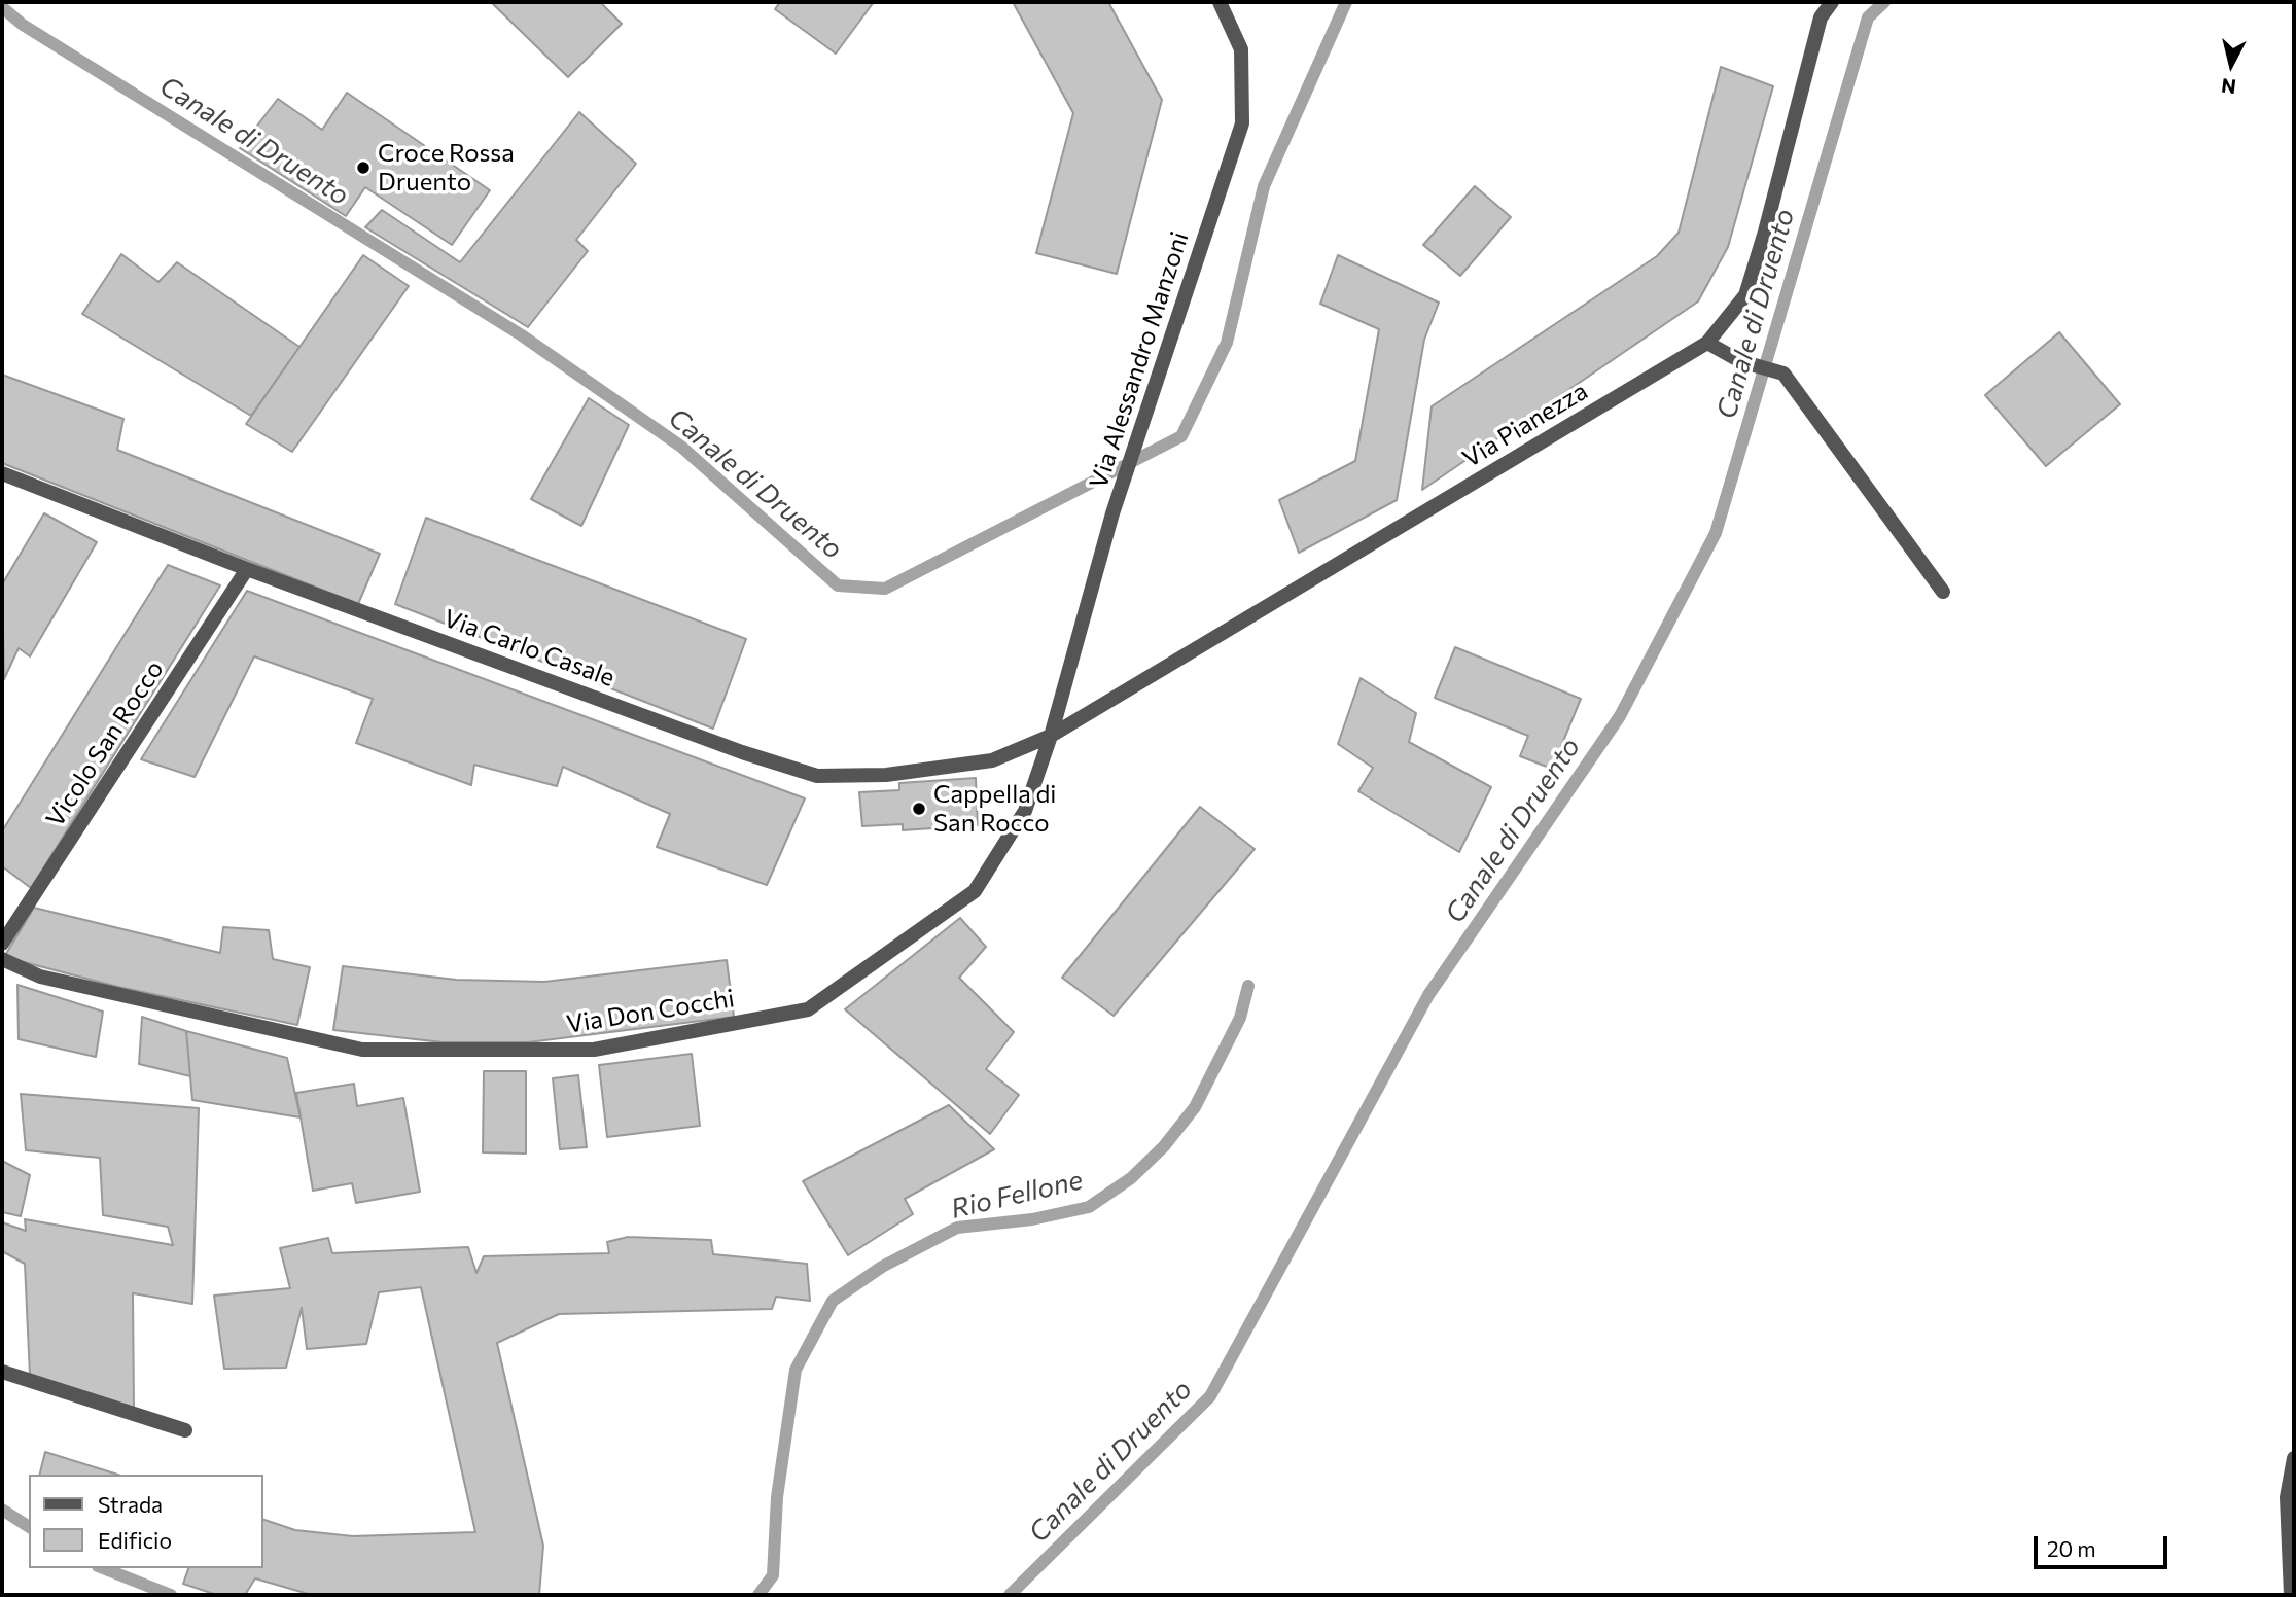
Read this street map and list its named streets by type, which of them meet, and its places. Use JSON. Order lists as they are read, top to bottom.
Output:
{
  "streets": {
    "street": [
      "Via Alessandro Manzoni",
      "Via Pianezza",
      "Via Carlo Casale",
      "Vicolo San Rocco",
      "Via Don Cocchi"
    ]
  },
  "crossings": [
    ["Via Alessandro Manzoni", "Via Pianezza"],
    ["Via Alessandro Manzoni", "Via Carlo Casale"],
    ["Via Alessandro Manzoni", "Via Don Cocchi"],
    ["Via Pianezza", "Via Carlo Casale"],
    ["Via Pianezza", "Via Don Cocchi"],
    ["Via Carlo Casale", "Vicolo San Rocco"],
    ["Via Carlo Casale", "Via Don Cocchi"]
  ],
  "water": ["Canale di Druento", "Rio Fellone"],
  "places": ["Croce Rossa Druento", "Cappella di San Rocco"],
  "legend": ["Strada", "Edificio"],
  "scale_bar": "20 m",
  "north": "bottom"
}
